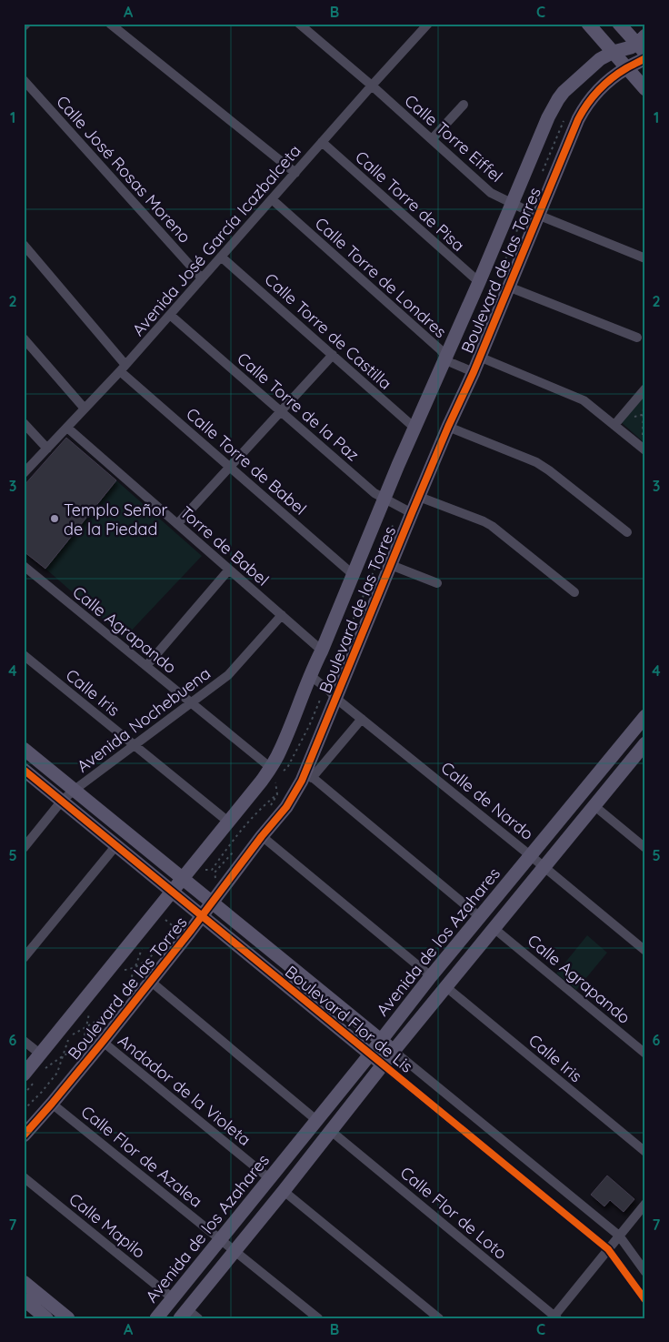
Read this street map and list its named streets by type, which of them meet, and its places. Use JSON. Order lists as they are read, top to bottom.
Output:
{
  "streets": {
    "street": [
      "Calle Torre Eiffel",
      "Calle José Rosas Moreno",
      "Calle Torre de Pisa",
      "Avenida José García Icazbalceta",
      "Boulevard de las Torres",
      "Calle Torre de Londres",
      "Calle Torre de Castilla",
      "Calle Torre de la Paz",
      "Calle Torre de Babel",
      "Torre de Babel",
      "Calle Agrapando",
      "Calle Iris",
      "Avenida Nochebuena",
      "Calle de Nardo",
      "Avenida de los Azahares",
      "Boulevard Flor de Lis",
      "Andador de la Violeta",
      "Calle Flor de Azalea",
      "Calle Flor de Loto",
      "Calle Mapilo"
    ]
  },
  "crossings": [
    ["Calle Torre Eiffel", "Avenida José García Icazbalceta"],
    ["Calle Torre Eiffel", "Boulevard de las Torres"],
    ["Calle José Rosas Moreno", "Avenida José García Icazbalceta"],
    ["Calle Torre de Pisa", "Avenida José García Icazbalceta"],
    ["Calle Torre de Pisa", "Boulevard de las Torres"],
    ["Avenida José García Icazbalceta", "Calle Torre de Londres"],
    ["Avenida José García Icazbalceta", "Calle Torre de Castilla"],
    ["Avenida José García Icazbalceta", "Calle Torre de la Paz"],
    ["Avenida José García Icazbalceta", "Calle Torre de Babel"],
    ["Avenida José García Icazbalceta", "Torre de Babel"],
    ["Boulevard de las Torres", "Calle Torre de Londres"],
    ["Boulevard de las Torres", "Calle Torre de Castilla"],
    ["Boulevard de las Torres", "Calle Torre de la Paz"],
    ["Boulevard de las Torres", "Calle Torre de Babel"],
    ["Boulevard de las Torres", "Torre de Babel"],
    ["Boulevard de las Torres", "Calle Agrapando"],
    ["Boulevard de las Torres", "Calle Iris"],
    ["Boulevard de las Torres", "Calle de Nardo"],
    ["Boulevard de las Torres", "Boulevard Flor de Lis"],
    ["Boulevard de las Torres", "Andador de la Violeta"],
    ["Boulevard de las Torres", "Calle Flor de Azalea"],
    ["Torre de Babel", "Avenida Nochebuena"],
    ["Calle Agrapando", "Avenida Nochebuena"],
    ["Calle Iris", "Avenida Nochebuena"],
    ["Avenida Nochebuena", "Boulevard Flor de Lis"],
    ["Calle de Nardo", "Avenida de los Azahares"],
    ["Avenida de los Azahares", "Boulevard Flor de Lis"],
    ["Avenida de los Azahares", "Andador de la Violeta"],
    ["Avenida de los Azahares", "Calle Flor de Azalea"],
    ["Avenida de los Azahares", "Calle Mapilo"]
  ],
  "places": ["Templo Señor de la Piedad"],
  "grid": {
    "columns": ["A", "B", "C"],
    "rows": [
      "1",
      "2",
      "3",
      "4",
      "5",
      "6",
      "7"
    ]
  }
}
